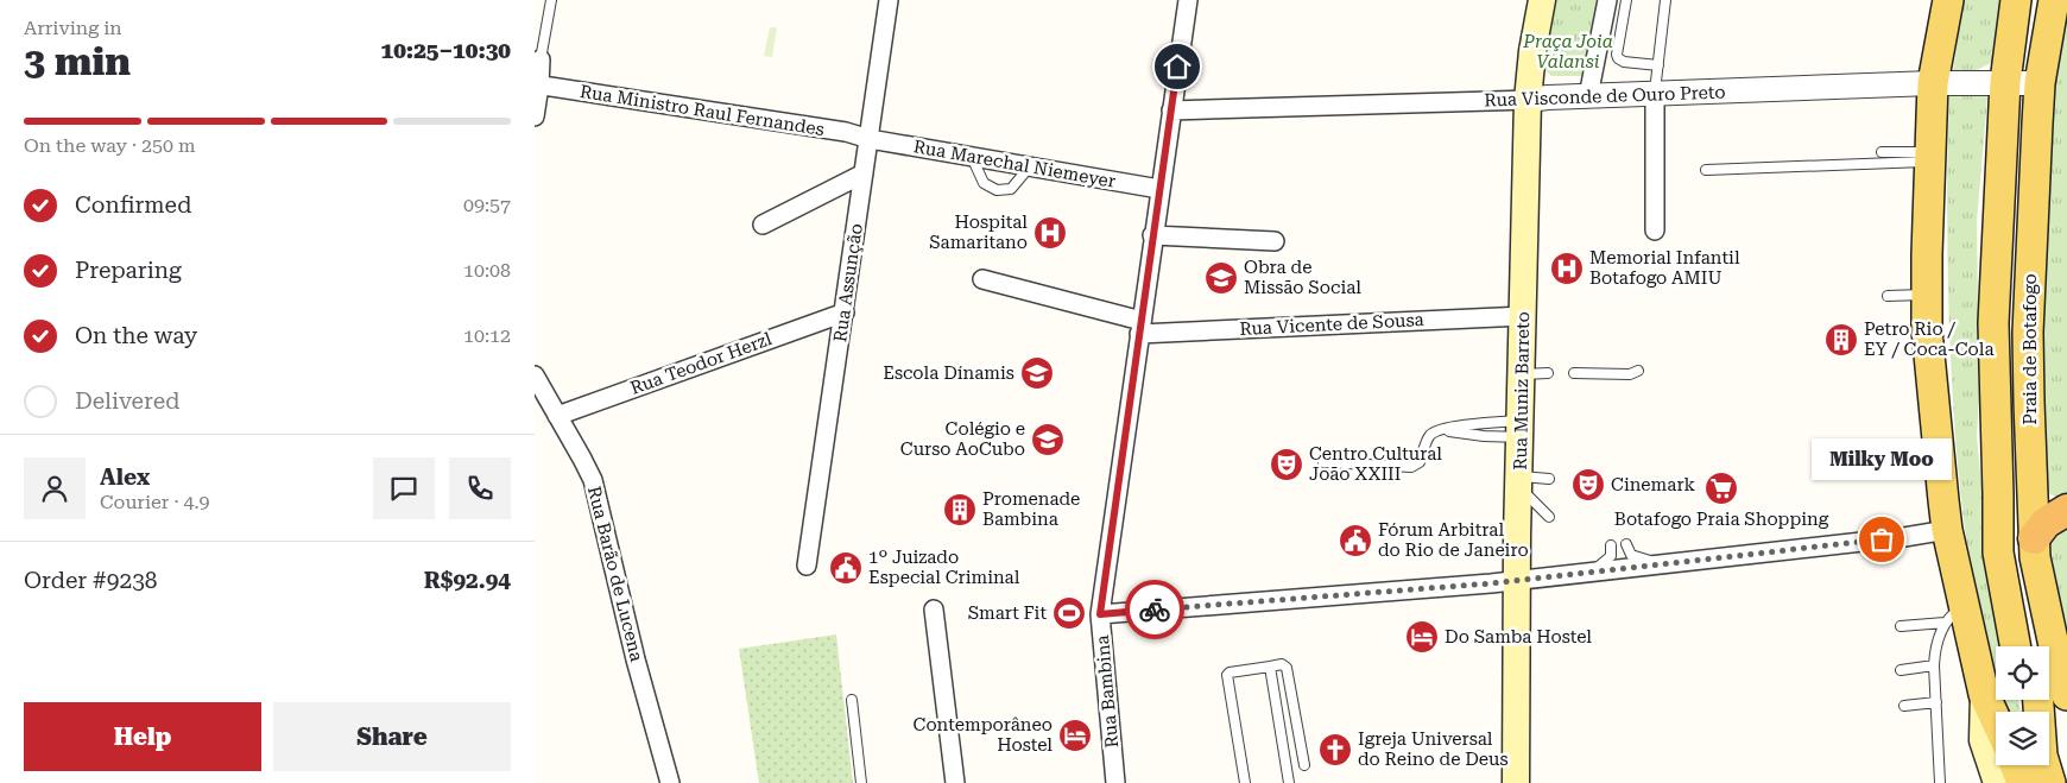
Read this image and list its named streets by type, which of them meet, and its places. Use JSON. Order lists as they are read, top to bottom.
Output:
{
  "streets": {
    "main road": ["Praia de Botafogo", "Rua Muniz Barreto"],
    "street": [
      "Rua Visconde de Ouro Preto",
      "Rua Ministro Raul Fernandes",
      "Rua Marechal Niemeyer",
      "Rua Assunção",
      "Rua Vicente de Sousa",
      "Rua Teodor Herzl",
      "Rua Barão de Lucena",
      "Rua Bambina"
    ]
  },
  "crossings": [
    ["Rua Visconde de Ouro Preto", "Praia de Botafogo"],
    ["Rua Visconde de Ouro Preto", "Rua Muniz Barreto"],
    ["Rua Visconde de Ouro Preto", "Rua Bambina"],
    ["Rua Ministro Raul Fernandes", "Rua Marechal Niemeyer"],
    ["Rua Ministro Raul Fernandes", "Rua Assunção"],
    ["Rua Marechal Niemeyer", "Rua Assunção"],
    ["Rua Marechal Niemeyer", "Rua Bambina"],
    ["Rua Assunção", "Rua Teodor Herzl"],
    ["Rua Vicente de Sousa", "Rua Muniz Barreto"],
    ["Rua Vicente de Sousa", "Rua Bambina"],
    ["Rua Teodor Herzl", "Rua Barão de Lucena"]
  ],
  "parks": ["Praça Joia Valansi"],
  "places": {
    "hospital": ["Hospital Samaritano", "Memorial Infantil Botafogo AMIU"],
    "school or university": ["Obra de Missão Social", "Escola Dínamis", "Colégio e Curso AoCubo"],
    "building": ["Petro Rio / EY / Coca-Cola", "Promenade Bambina"],
    "theatre": ["Centro Cultural João XXIII", "Cinemark"],
    "supermarket": ["Botafogo Praia Shopping"],
    "other": ["Milky Moo"],
    "public building": ["Fórum Arbitral do Rio de Janeiro", "1º Juizado Especial Criminal"],
    "sports": ["Smart Fit"],
    "hotel": ["Do Samba Hostel", "Contemporâneo Hostel"],
    "church": ["Igreja Universal do Reino de Deus"]
  },
  "page": {
    "heading": ["3 min", "Arriving in", "10:25–10:30"],
    "panel": [
      "Alex",
      "Courier · 4.9",
      "Order #9238",
      "R$92.94"
    ],
    "bar": "On the way · 250 m",
    "list": [
      ["Confirmed", "09:57"],
      ["Preparing", "10:08"],
      ["On the way", "10:12"],
      "Delivered"
    ],
    "bubble": "Milky Moo",
    "buttons": ["Help", "Share"]
  }
}
